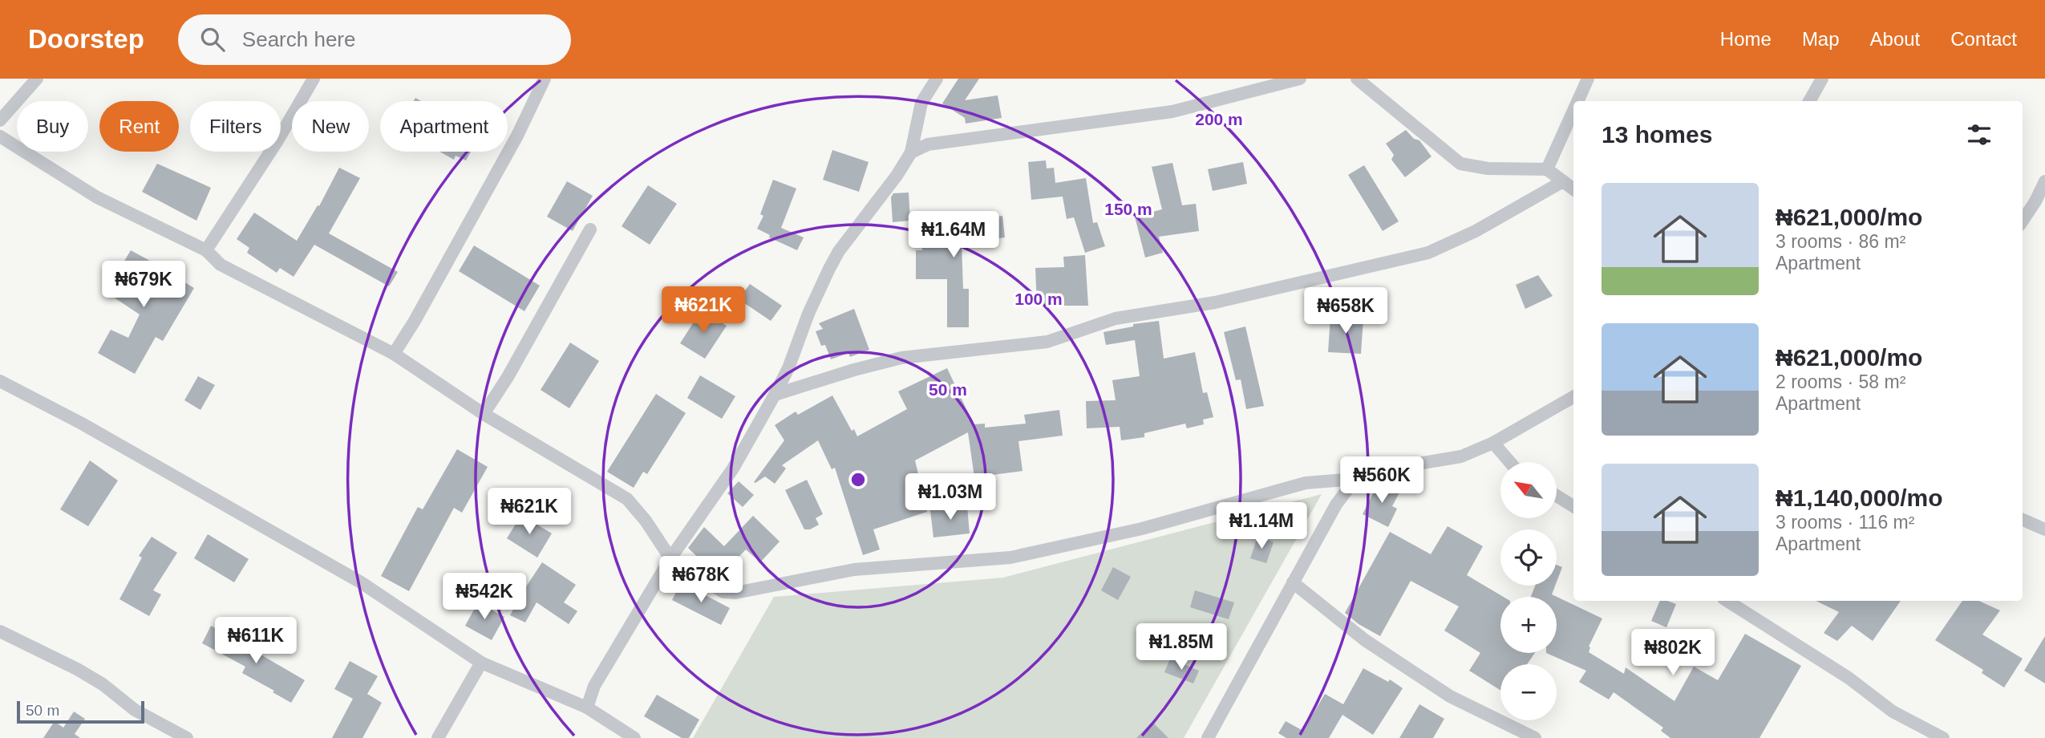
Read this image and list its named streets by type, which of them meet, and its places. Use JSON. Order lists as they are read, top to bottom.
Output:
{
  "scale_bar": "50 m",
  "north": "top left",
  "page": {
    "header": "Doorstep",
    "search": "Search here",
    "nav": [
      "Home",
      "Map",
      "About",
      "Contact"
    ],
    "chip": [
      "Buy",
      "Rent",
      "Filters",
      "New",
      "Apartment"
    ],
    "heading": "13 homes",
    "list": [
      {
        "name": "₦621,000/mo",
        "note": "3 rooms · 86 m² · Apartment"
      },
      {
        "name": "₦621,000/mo",
        "note": "2 rooms · 58 m² · Apartment"
      },
      {
        "name": "₦1,140,000/mo",
        "note": "3 rooms · 116 m² · Apartment"
      }
    ],
    "price": [
      "₦1.64M",
      "₦679K",
      "₦621K",
      "₦658K",
      "₦560K",
      "₦1.03M",
      "₦621K",
      "₦1.14M",
      "₦678K",
      "₦542K",
      "₦611K",
      "₦1.85M",
      "₦802K"
    ],
    "map_buttons": ["+", "−"],
    "scale": "50 m"
  },
  "rings": [
    "200 m",
    "150 m",
    "100 m",
    "50 m"
  ]
}
